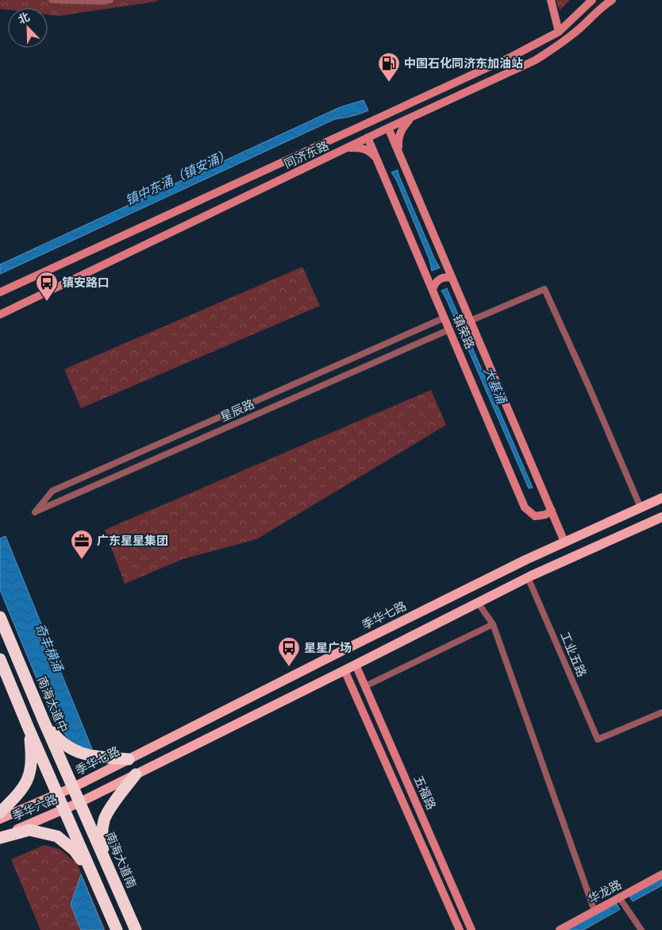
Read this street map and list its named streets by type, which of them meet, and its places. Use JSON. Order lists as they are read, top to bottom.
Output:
{
  "streets": {
    "highway": ["南海大道中", "南海大道南"],
    "main road": ["季华七路", "季华六路"],
    "street": [
      "同济东路",
      "镇荣路",
      "星辰路",
      "工业五路",
      "五福路",
      "华龙路"
    ]
  },
  "crossings": [
    ["同济东路", "镇荣路"],
    ["镇荣路", "星辰路"],
    ["镇荣路", "季华七路"],
    ["季华七路", "南海大道中"],
    ["季华七路", "季华六路"],
    ["南海大道中", "季华六路"],
    ["南海大道中", "南海大道南"],
    ["季华六路", "南海大道南"]
  ],
  "water": ["镇中东涌（镇安涌）", "大基涌", "奇丰横涌"],
  "places": {
    "fuel station": ["中国石化同济东加油站"],
    "bus stop": ["镇安路口", "星星广场"],
    "office": ["广东星星集团"]
  },
  "north": "top left"
}
